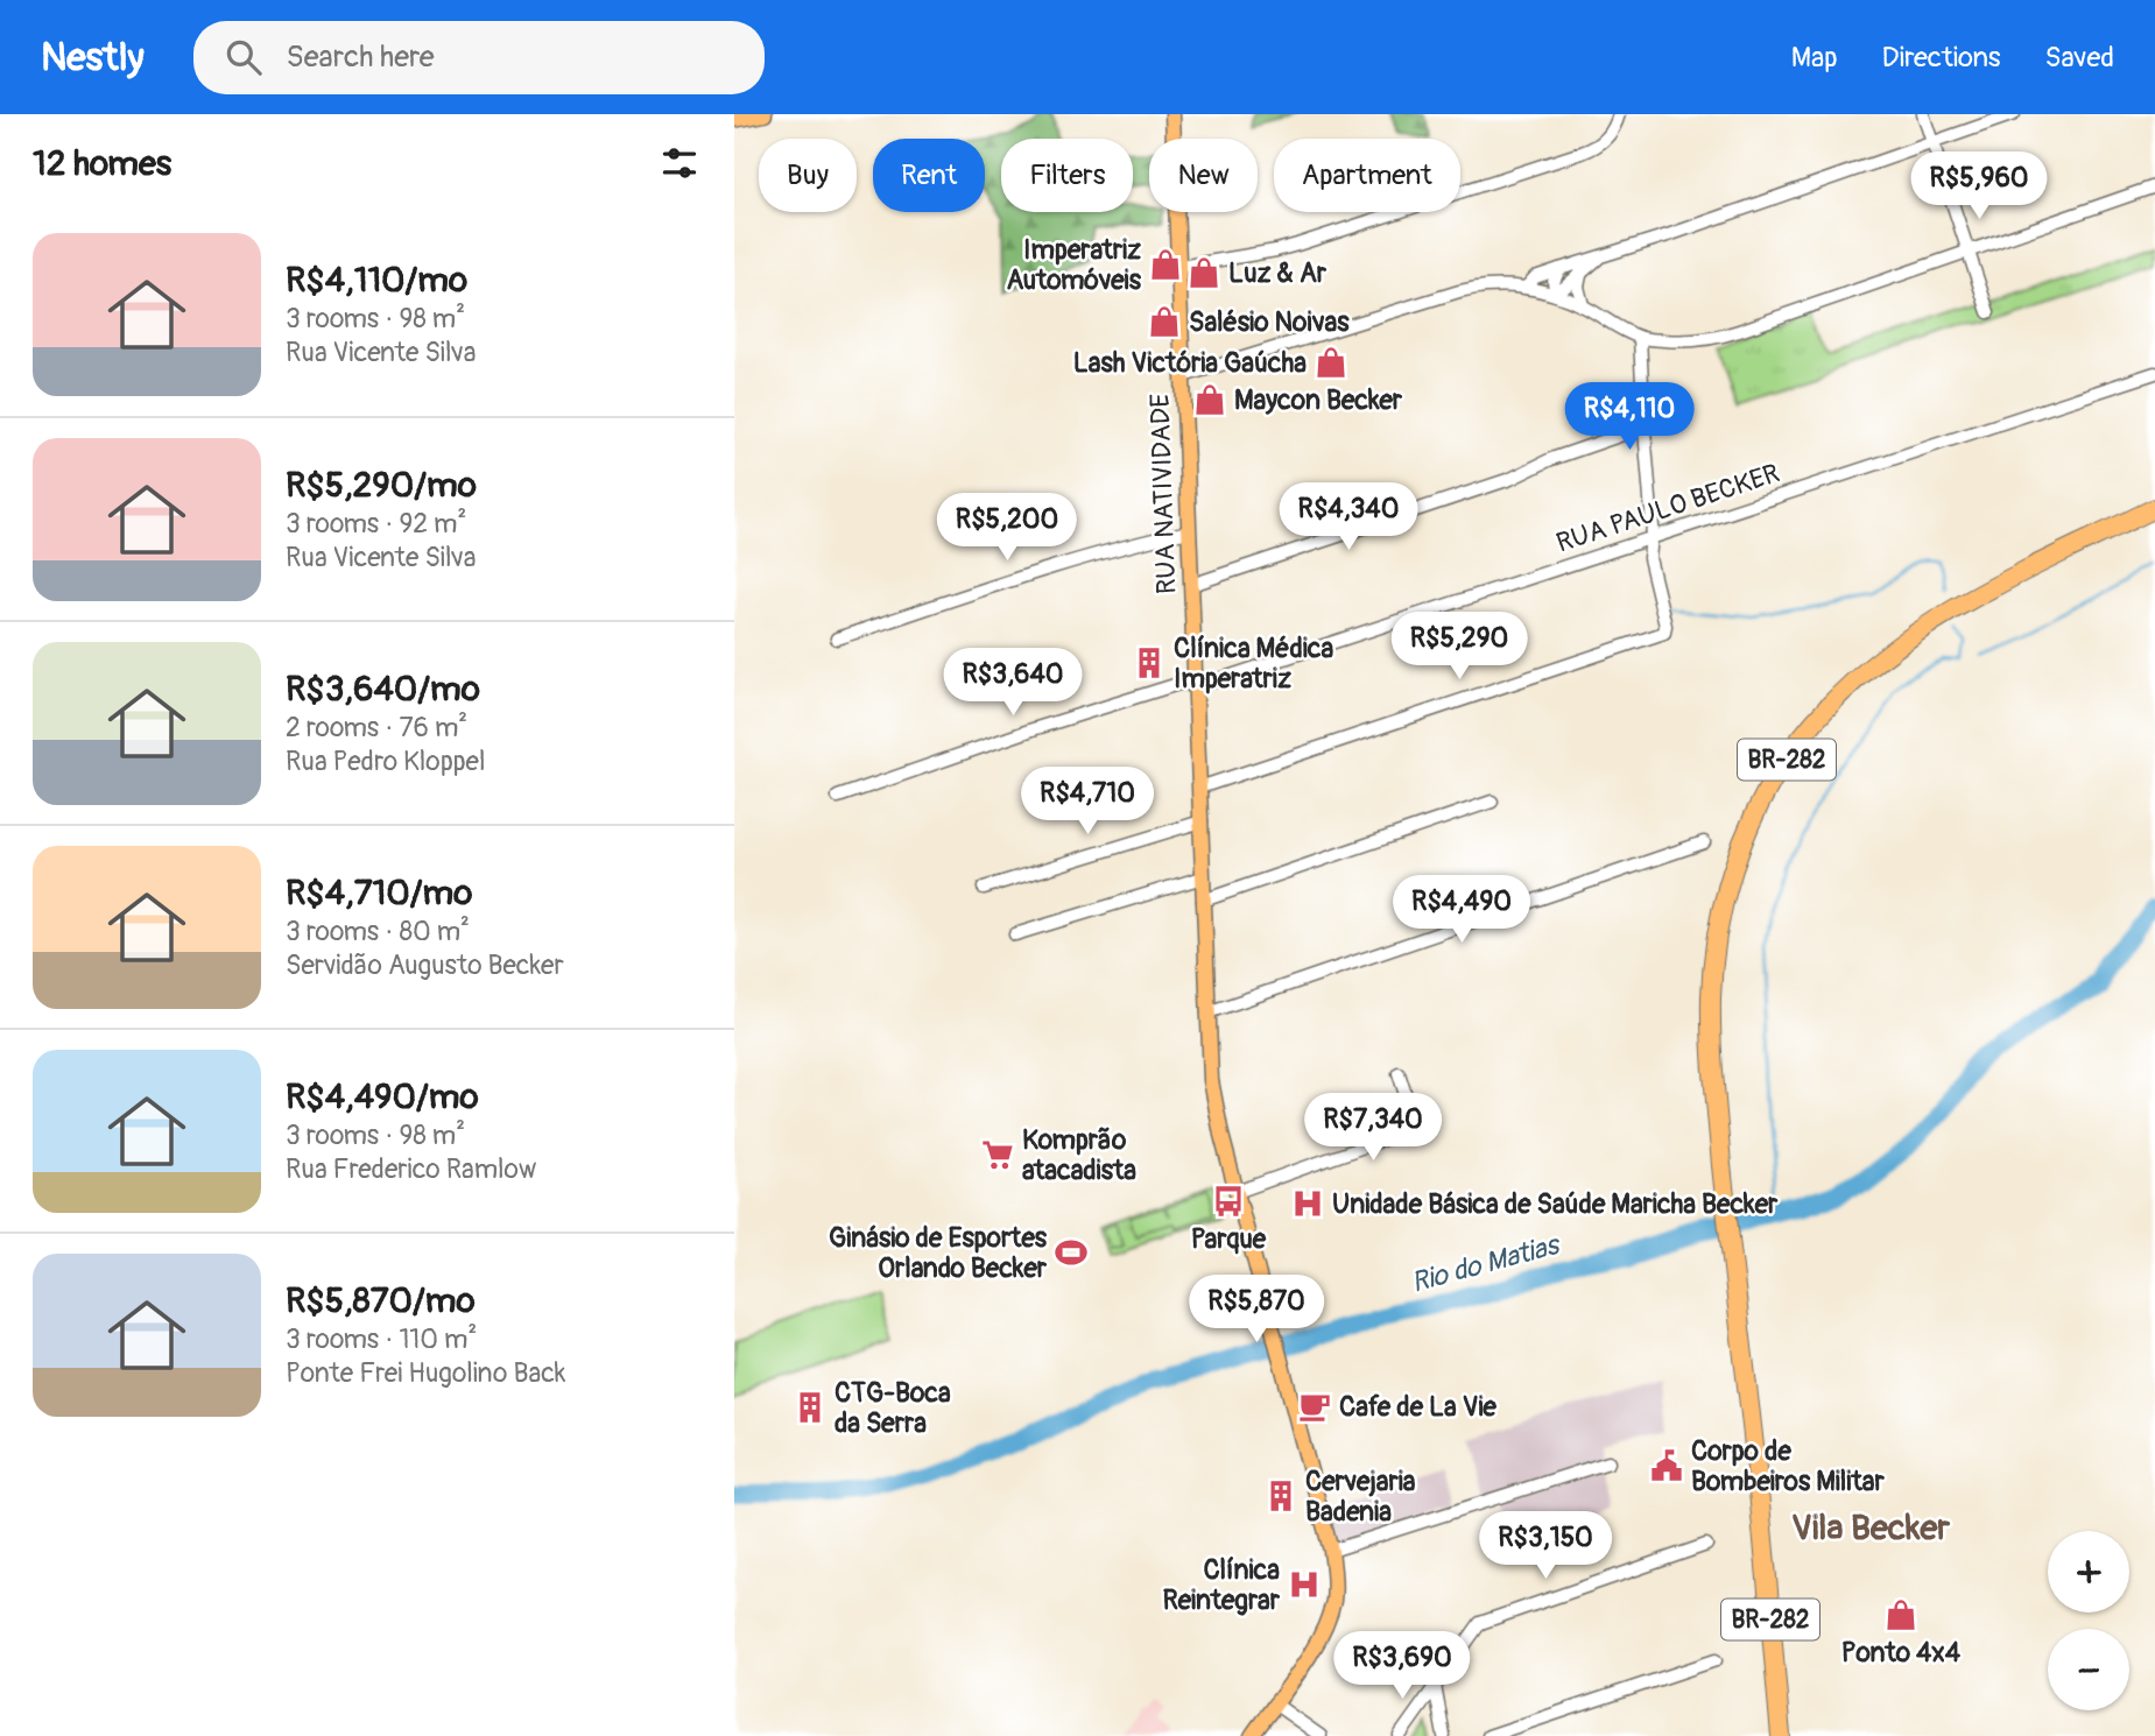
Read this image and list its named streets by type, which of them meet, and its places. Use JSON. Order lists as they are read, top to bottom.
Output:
{
  "streets": {
    "highway": ["BR-282"],
    "main road": ["RUA NATIVIDADE"],
    "street": ["RUA PAULO BECKER"]
  },
  "crossings": [
    ["RUA NATIVIDADE", "RUA PAULO BECKER"]
  ],
  "districts": ["Vila Becker"],
  "water": ["Rio do Matias"],
  "places": {
    "shop": [
      "Imperatriz Automóveis",
      "Luz & Ar",
      "Salésio Noivas",
      "Lash Victória Gaúcha",
      "Maycon Becker",
      "Ponto 4x4"
    ],
    "building": ["Clínica Médica Imperatriz", "CTG-Boca da Serra", "Cervejaria Badenia"],
    "supermarket": ["Komprão atacadista"],
    "bus stop": ["Parque"],
    "hospital": ["Unidade Básica de Saúde Maricha Becker", "Clínica Reintegrar"],
    "sports": ["Ginásio de Esportes Orlando Becker"],
    "cafe": ["Cafe de La Vie"],
    "public building": ["Corpo de Bombeiros Militar"]
  },
  "page": {
    "header": "Nestly",
    "search": "Search here",
    "nav": ["Map", "Directions", "Saved"],
    "heading": "12 homes",
    "chip": [
      "Buy",
      "Rent",
      "Filters",
      "New",
      "Apartment"
    ],
    "price": [
      "R$5,960",
      "R$4,110",
      "R$4,340",
      "R$5,200",
      "R$5,290",
      "R$3,640",
      "R$4,710",
      "R$4,490",
      "R$7,340",
      "R$5,870",
      "R$3,150",
      "R$3,690"
    ],
    "list": [
      {
        "name": "R$4,110/mo",
        "note": "3 rooms · 98 m² · Rua Vicente Silva"
      },
      {
        "name": "R$5,290/mo",
        "note": "3 rooms · 92 m² · Rua Vicente Silva"
      },
      {
        "name": "R$3,640/mo",
        "note": "2 rooms · 76 m² · Rua Pedro Kloppel"
      },
      {
        "name": "R$4,710/mo",
        "note": "3 rooms · 80 m² · Servidão Augusto Becker"
      },
      {
        "name": "R$4,490/mo",
        "note": "3 rooms · 98 m² · Rua Frederico Ramlow"
      },
      {
        "name": "R$5,870/mo",
        "note": "3 rooms · 110 m² · Ponte Frei Hugolino Back"
      }
    ],
    "map_buttons": ["+", "−"]
  }
}
